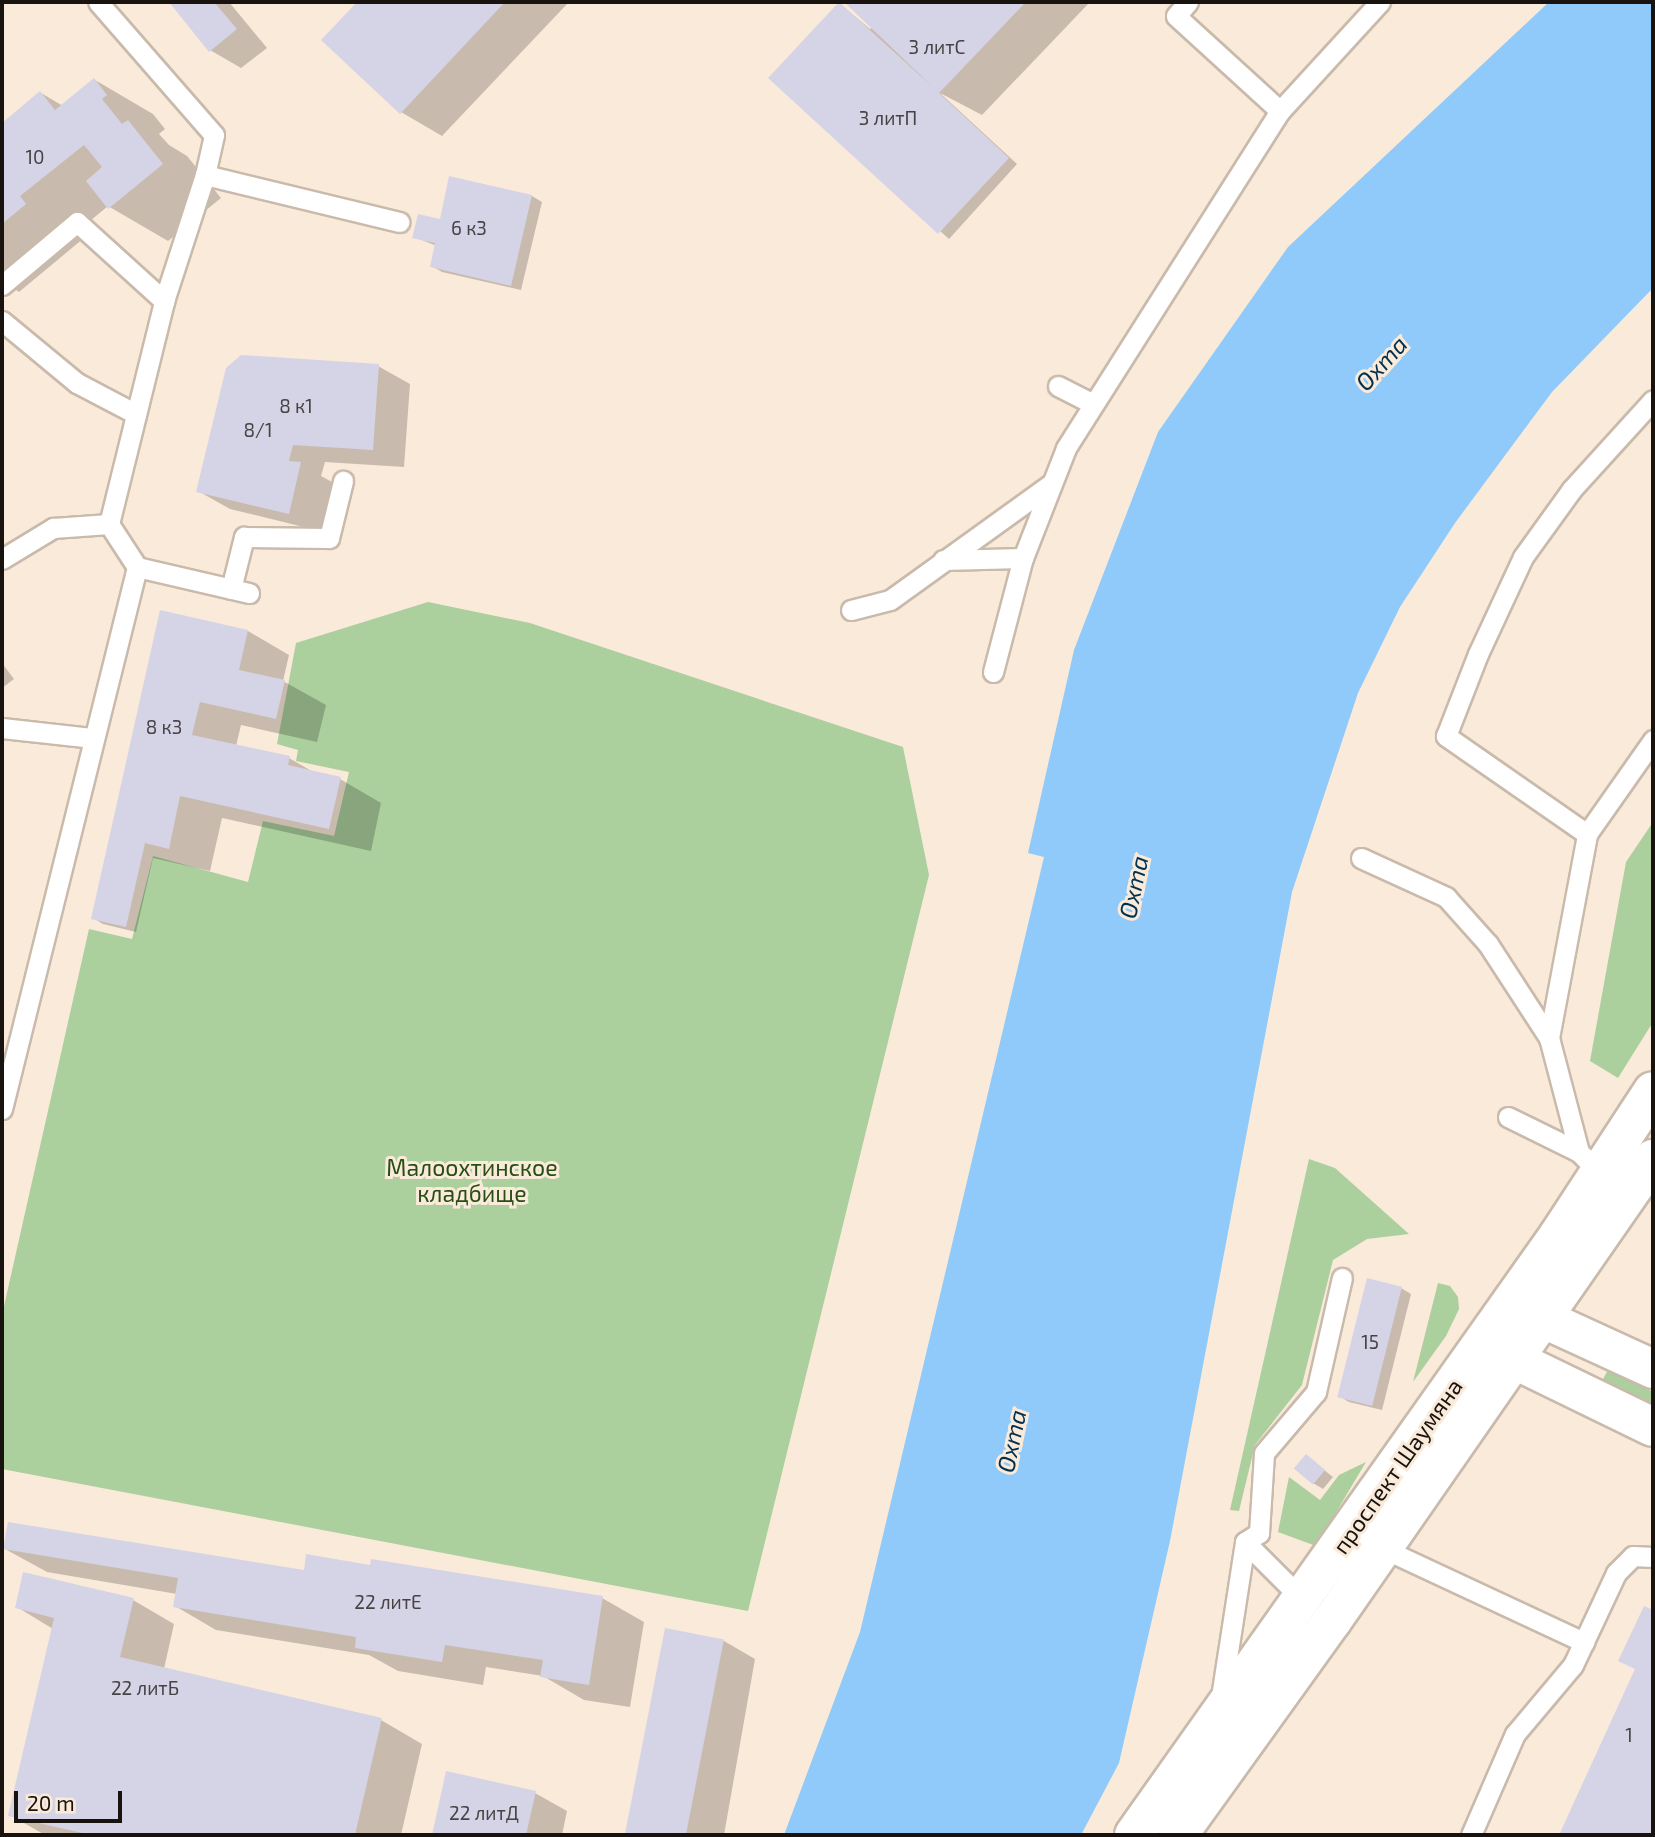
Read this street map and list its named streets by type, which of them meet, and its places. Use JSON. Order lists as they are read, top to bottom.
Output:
{
  "streets": {
    "street": ["проспект Шаумяна"]
  },
  "water": ["Охта"],
  "parks": ["Малоохтинское кладбище"],
  "house_numbers": [
    "3 литС",
    "3 литП",
    "10",
    "6 к3",
    "8 к1",
    "8/1",
    "8 к3",
    "15",
    "22 литЕ",
    "22 литБ",
    "1",
    "22 литД"
  ],
  "scale_bar": "20 m"
}
